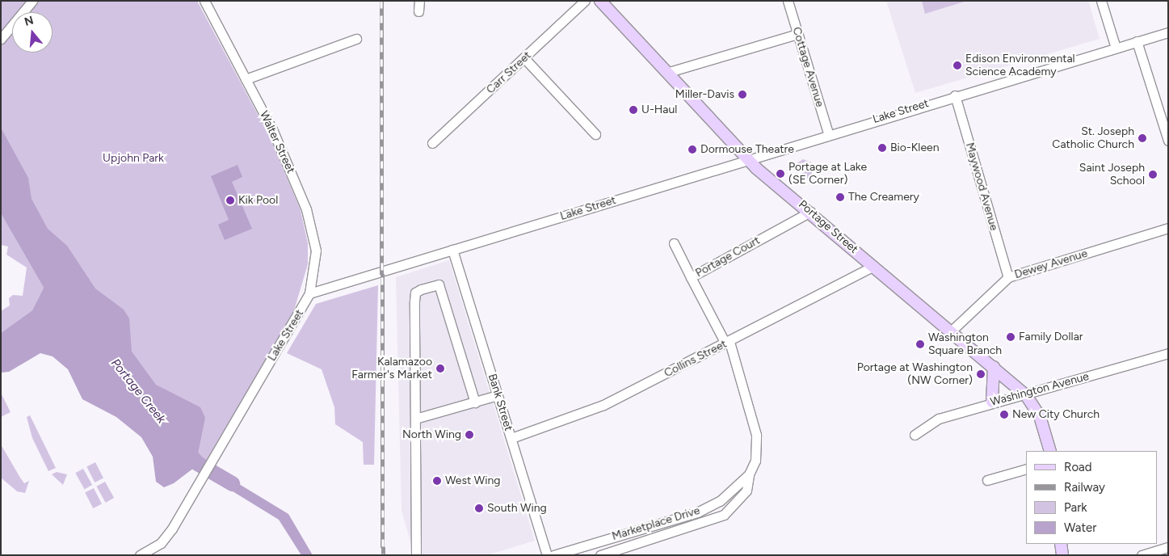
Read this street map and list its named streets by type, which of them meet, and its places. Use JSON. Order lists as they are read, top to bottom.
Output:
{
  "streets": {
    "main road": ["Portage Street"],
    "street": [
      "Cottage Avenue",
      "Carr Street",
      "Lake Street",
      "Walter Street",
      "Maywood Avenue",
      "Portage Court",
      "Dewey Avenue",
      "Collins Street",
      "Washington Avenue",
      "Bank Street",
      "Marketplace Drive"
    ]
  },
  "crossings": [
    ["Cottage Avenue", "Lake Street"],
    ["Lake Street", "Walter Street"],
    ["Lake Street", "Maywood Avenue"],
    ["Lake Street", "Portage Street"],
    ["Lake Street", "Bank Street"],
    ["Maywood Avenue", "Dewey Avenue"],
    ["Portage Street", "Portage Court"],
    ["Portage Street", "Dewey Avenue"],
    ["Portage Street", "Collins Street"],
    ["Portage Street", "Washington Avenue"],
    ["Portage Court", "Collins Street"],
    ["Portage Court", "Marketplace Drive"],
    ["Collins Street", "Bank Street"],
    ["Collins Street", "Marketplace Drive"]
  ],
  "water": ["Portage Creek"],
  "parks": ["Upjohn Park"],
  "places": [
    "Edison Environmental Science Academy",
    "Miller-Davis",
    "U-Haul",
    "St. Joseph Catholic Church",
    "Bio-Kleen",
    "Dormouse Theatre",
    "Portage at Lake (SE Corner)",
    "Saint Joseph School",
    "The Creamery",
    "Kik Pool",
    "Family Dollar",
    "Washington Square Branch",
    "Kalamazoo Farmer's Market",
    "Portage at Washington (NW Corner)",
    "New City Church",
    "North Wing",
    "West Wing",
    "South Wing"
  ],
  "legend": [
    "Road",
    "Railway",
    "Park",
    "Water"
  ],
  "north": "top"
}
